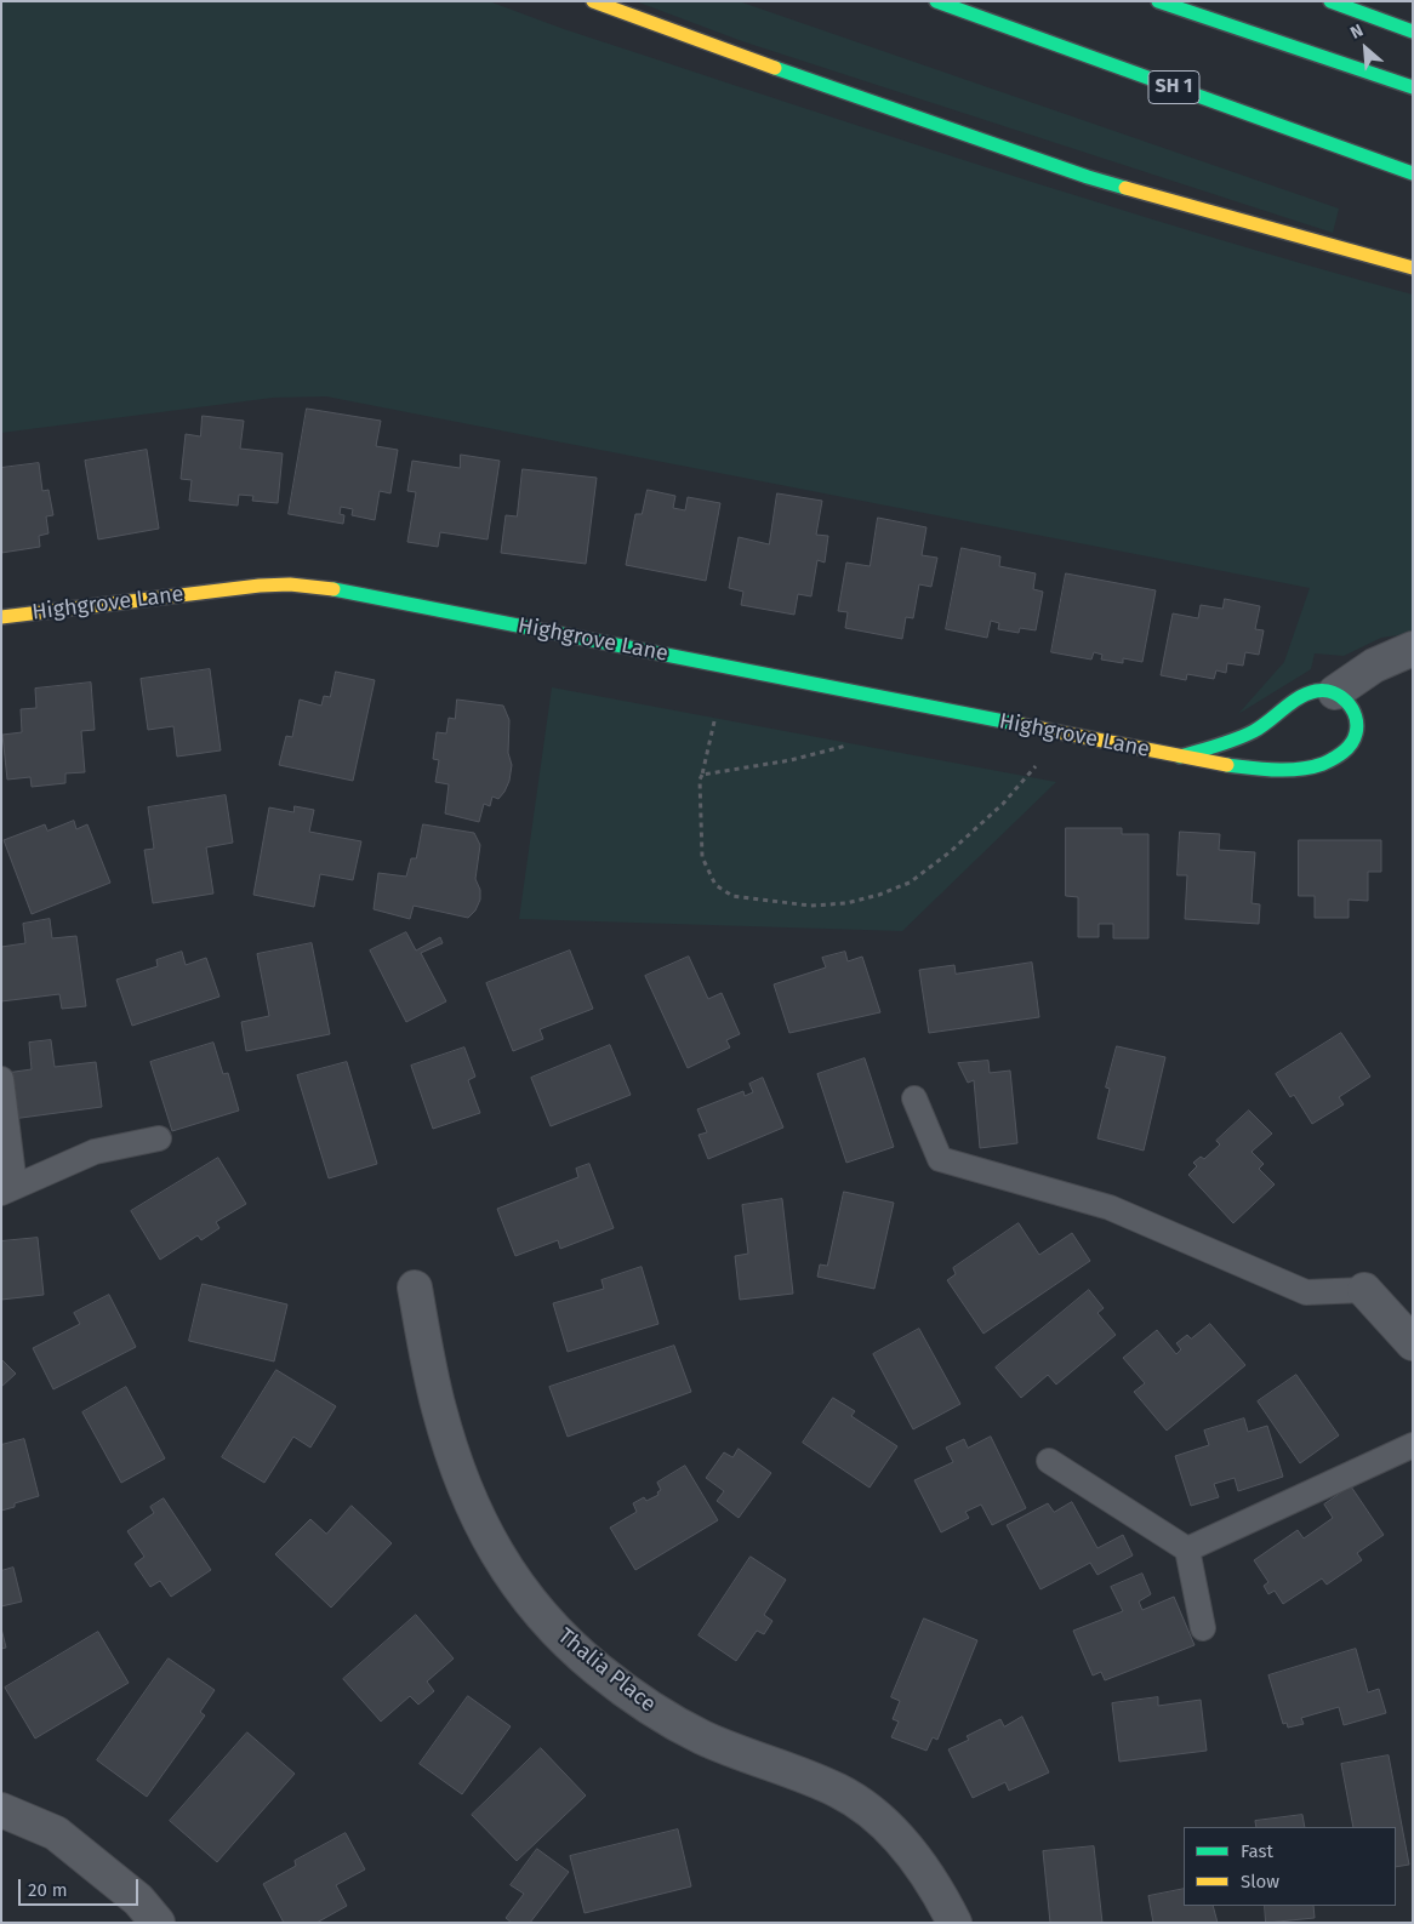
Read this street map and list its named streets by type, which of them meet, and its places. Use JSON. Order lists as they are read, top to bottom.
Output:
{
  "streets": {
    "main road": ["SH 1", "Highgrove Lane"],
    "street": ["Thalia Place"]
  },
  "legend": ["Fast", "Slow"],
  "scale_bar": "20 m",
  "north": "top left"
}
